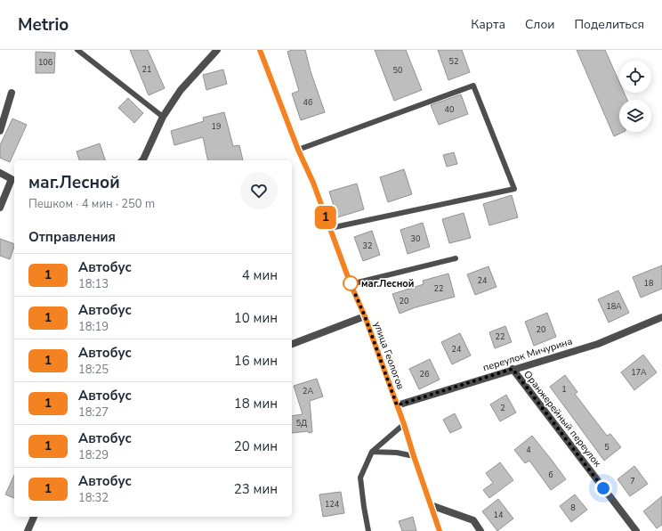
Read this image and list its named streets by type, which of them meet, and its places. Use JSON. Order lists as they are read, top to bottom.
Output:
{
  "streets": {
    "street": ["переулок Мичурина", "улица Геологов", "Оранжерейный переулок"]
  },
  "crossings": [
    ["переулок Мичурина", "улица Геологов"],
    ["переулок Мичурина", "Оранжерейный переулок"]
  ],
  "places": ["маг.Лесной"],
  "lines": ["bus line 1"],
  "house_numbers": [
    "52",
    "106",
    "21",
    "50",
    "46",
    "40",
    "19",
    "30",
    "32",
    "24",
    "18",
    "22",
    "20",
    "18А",
    "20",
    "22",
    "24",
    "17А",
    "26",
    "1",
    "2А",
    "2",
    "5Д",
    "5",
    "4",
    "6",
    "7",
    "124",
    "8",
    "14"
  ],
  "page": {
    "header": "Metrio",
    "nav": ["Карта", "Слои", "Поделиться"],
    "on_map": "1",
    "heading": [
      ["маг.Лесной", "Пешком · 4 мин · 250 m"],
      "Отправления"
    ],
    "list": [
      {
        "mark": "1",
        "name": "Автобус",
        "note": "18:13",
        "value": "4 мин"
      },
      {
        "mark": "1",
        "name": "Автобус",
        "note": "18:19",
        "value": "10 мин"
      },
      {
        "mark": "1",
        "name": "Автобус",
        "note": "18:25",
        "value": "16 мин"
      },
      {
        "mark": "1",
        "name": "Автобус",
        "note": "18:27",
        "value": "18 мин"
      },
      {
        "mark": "1",
        "name": "Автобус",
        "note": "18:29",
        "value": "20 мин"
      },
      {
        "mark": "1",
        "name": "Автобус",
        "note": "18:32",
        "value": "23 мин"
      }
    ]
  }
}
